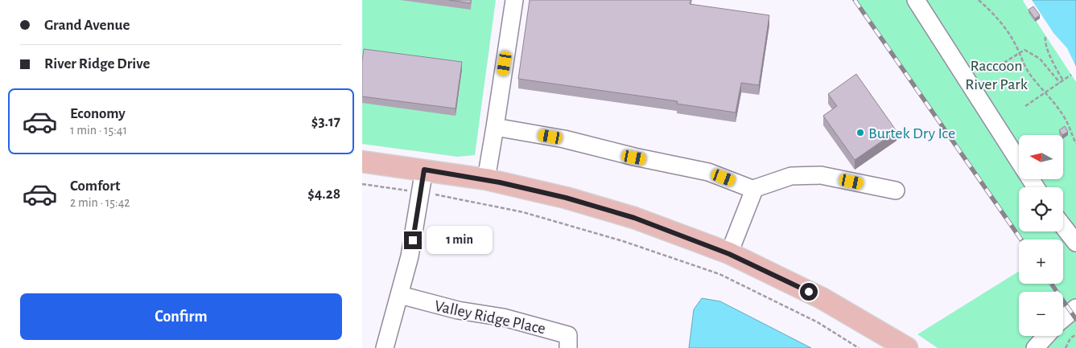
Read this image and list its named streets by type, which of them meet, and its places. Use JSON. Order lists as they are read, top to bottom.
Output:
{
  "streets": {
    "street": ["Valley Ridge Place"]
  },
  "parks": ["Raccoon River Park"],
  "places": ["Burtek Dry Ice"],
  "north": "left",
  "page": {
    "banner": ["Grand Avenue", "River Ridge Drive"],
    "list": [
      {
        "name": "Economy",
        "note": "1 min · 15:41",
        "value": "$3.17"
      },
      {
        "name": "Comfort",
        "note": "2 min · 15:42",
        "value": "$4.28"
      }
    ],
    "map_buttons": ["+", "−"],
    "bubble": "1 min",
    "buttons": "Confirm"
  }
}
